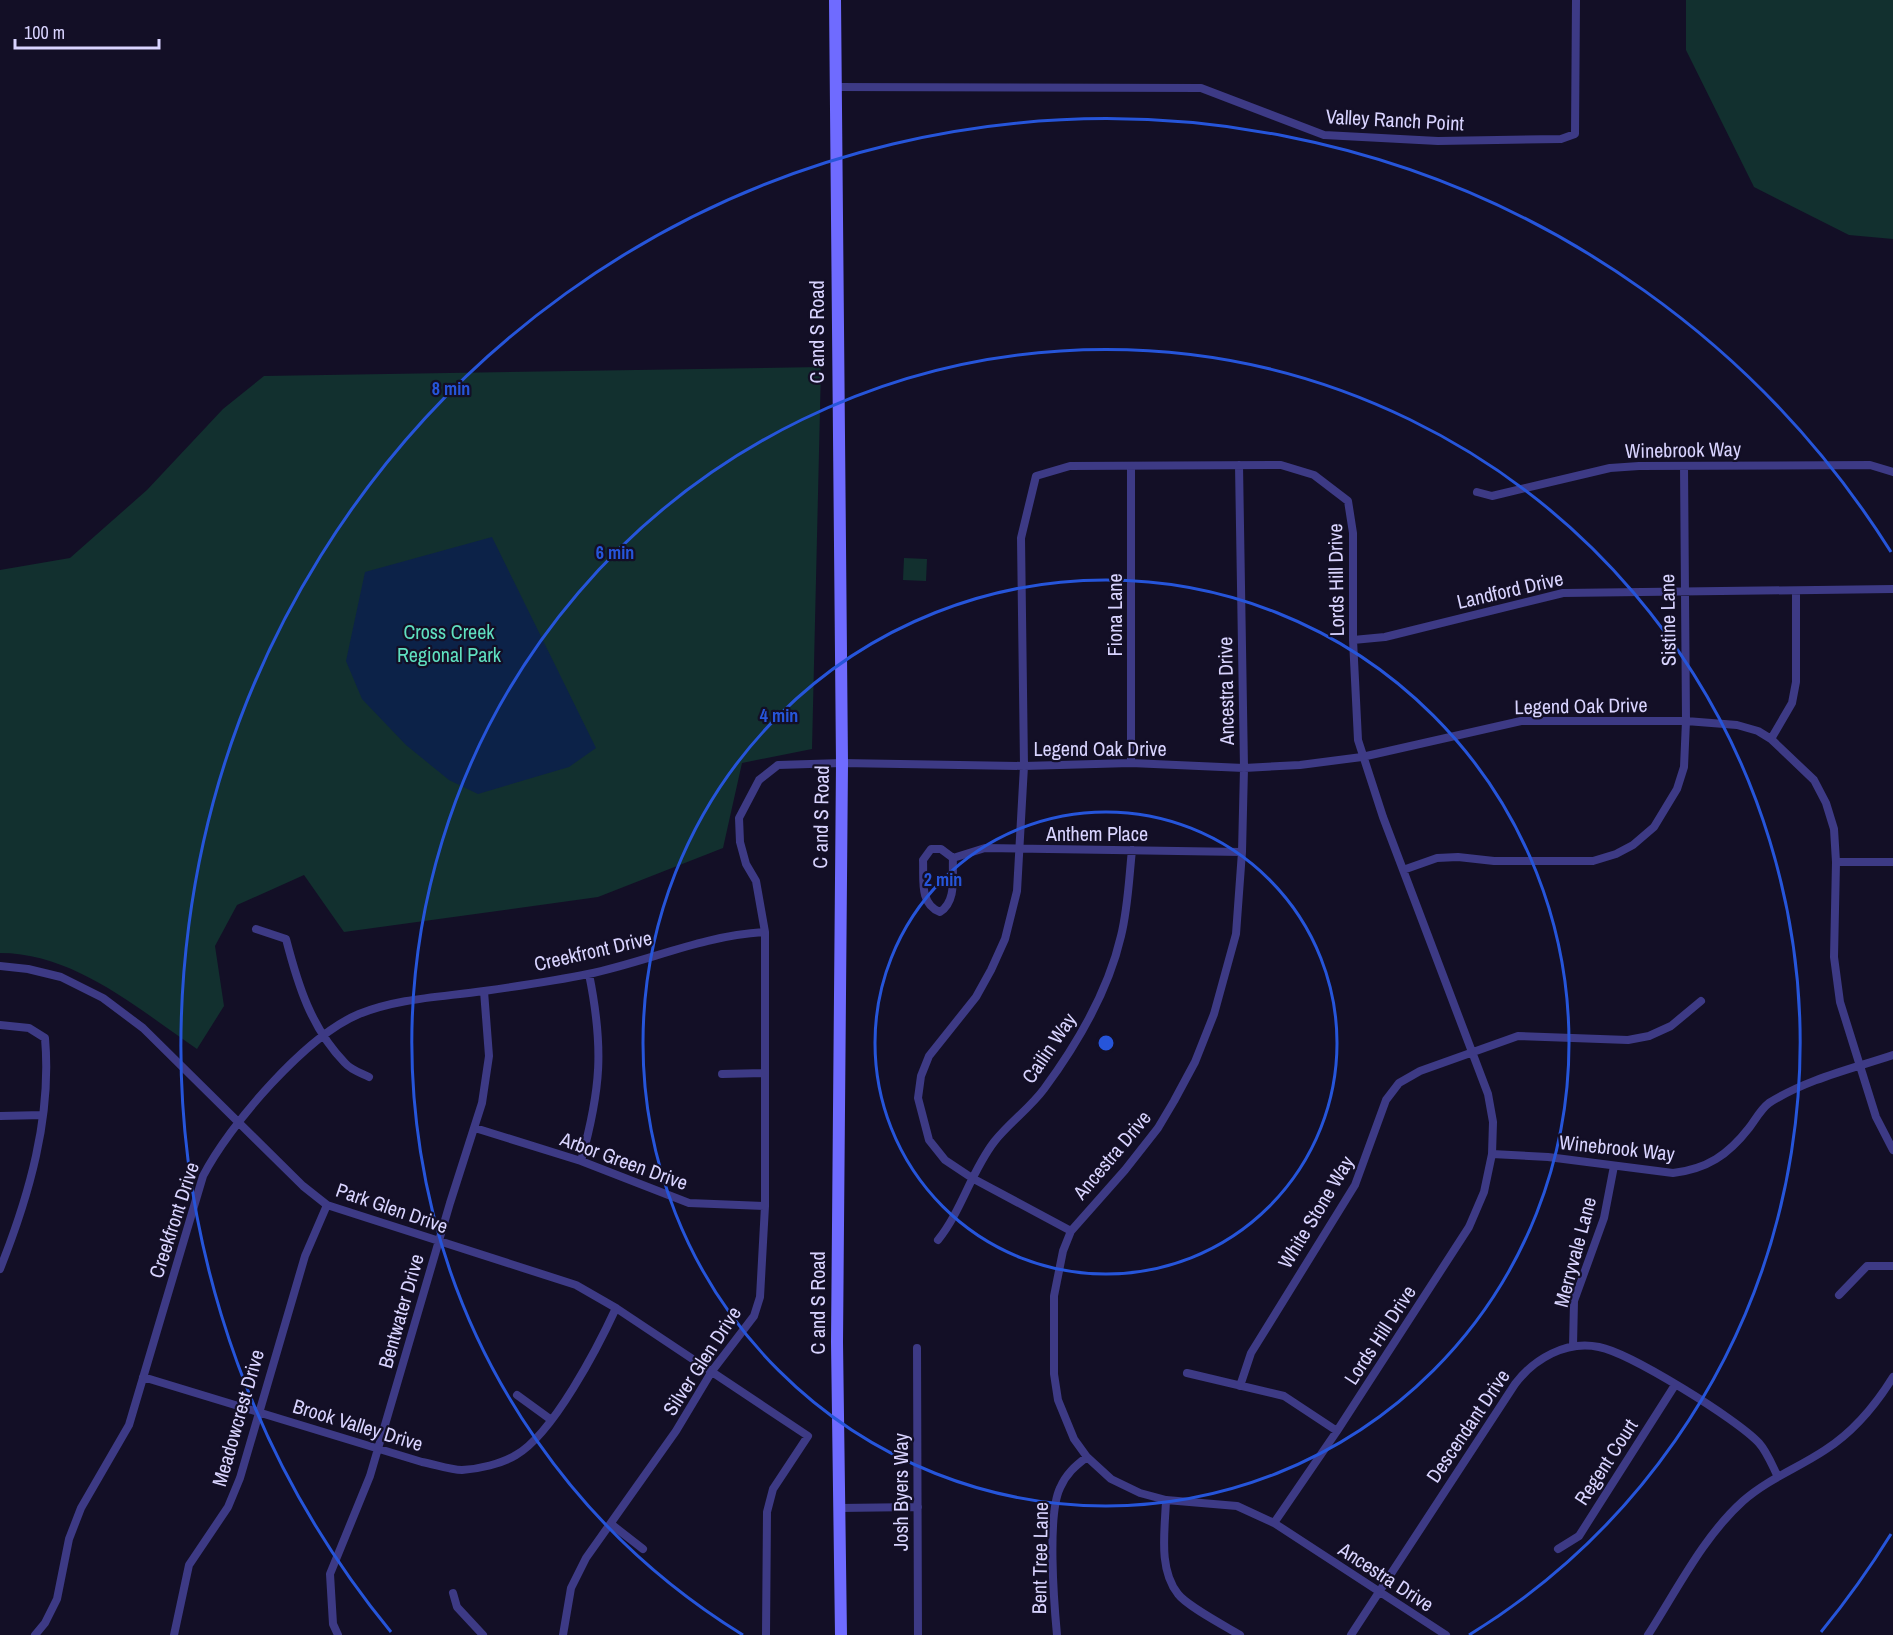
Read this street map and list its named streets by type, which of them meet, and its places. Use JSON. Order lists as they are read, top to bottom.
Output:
{
  "streets": {
    "main road": ["C and S Road"],
    "street": [
      "Valley Ranch Point",
      "Winebrook Way",
      "Lords Hill Drive",
      "Landford Drive",
      "Fiona Lane",
      "Sistine Lane",
      "Ancestra Drive",
      "Legend Oak Drive",
      "Anthem Place",
      "Creekfront Drive",
      "Cailin Way",
      "Arbor Green Drive",
      "Park Glen Drive",
      "White Stone Way",
      "Merryvale Lane",
      "Bentwater Drive",
      "Silver Glen Drive",
      "Meadowcrest Drive",
      "Brook Valley Drive",
      "Descendant Drive",
      "Regent Court",
      "Josh Byers Way",
      "Bent Tree Lane"
    ]
  },
  "crossings": [
    ["Valley Ranch Point", "C and S Road"],
    ["C and S Road", "Legend Oak Drive"],
    ["C and S Road", "Silver Glen Drive"],
    ["Winebrook Way", "Lords Hill Drive"],
    ["Winebrook Way", "Sistine Lane"],
    ["Winebrook Way", "Legend Oak Drive"],
    ["Winebrook Way", "Merryvale Lane"],
    ["Lords Hill Drive", "Landford Drive"],
    ["Lords Hill Drive", "Fiona Lane"],
    ["Lords Hill Drive", "Sistine Lane"],
    ["Lords Hill Drive", "Ancestra Drive"],
    ["Lords Hill Drive", "Legend Oak Drive"],
    ["Lords Hill Drive", "White Stone Way"],
    ["Landford Drive", "Sistine Lane"],
    ["Fiona Lane", "Legend Oak Drive"],
    ["Sistine Lane", "Legend Oak Drive"],
    ["Ancestra Drive", "Legend Oak Drive"],
    ["Ancestra Drive", "Anthem Place"],
    ["Ancestra Drive", "Descendant Drive"],
    ["Ancestra Drive", "Bent Tree Lane"],
    ["Legend Oak Drive", "Silver Glen Drive"],
    ["Anthem Place", "Cailin Way"],
    ["Creekfront Drive", "Park Glen Drive"],
    ["Creekfront Drive", "Bentwater Drive"],
    ["Creekfront Drive", "Silver Glen Drive"],
    ["Creekfront Drive", "Brook Valley Drive"],
    ["Arbor Green Drive", "Bentwater Drive"],
    ["Arbor Green Drive", "Silver Glen Drive"],
    ["Park Glen Drive", "Bentwater Drive"],
    ["Park Glen Drive", "Silver Glen Drive"],
    ["Park Glen Drive", "Meadowcrest Drive"],
    ["Park Glen Drive", "Brook Valley Drive"],
    ["Merryvale Lane", "Descendant Drive"],
    ["Bentwater Drive", "Brook Valley Drive"],
    ["Meadowcrest Drive", "Brook Valley Drive"],
    ["Descendant Drive", "Regent Court"]
  ],
  "parks": ["Cross Creek Regional Park"],
  "scale_bar": "100 m",
  "rings": [
    "8 min",
    "6 min",
    "4 min",
    "2 min"
  ]
}
